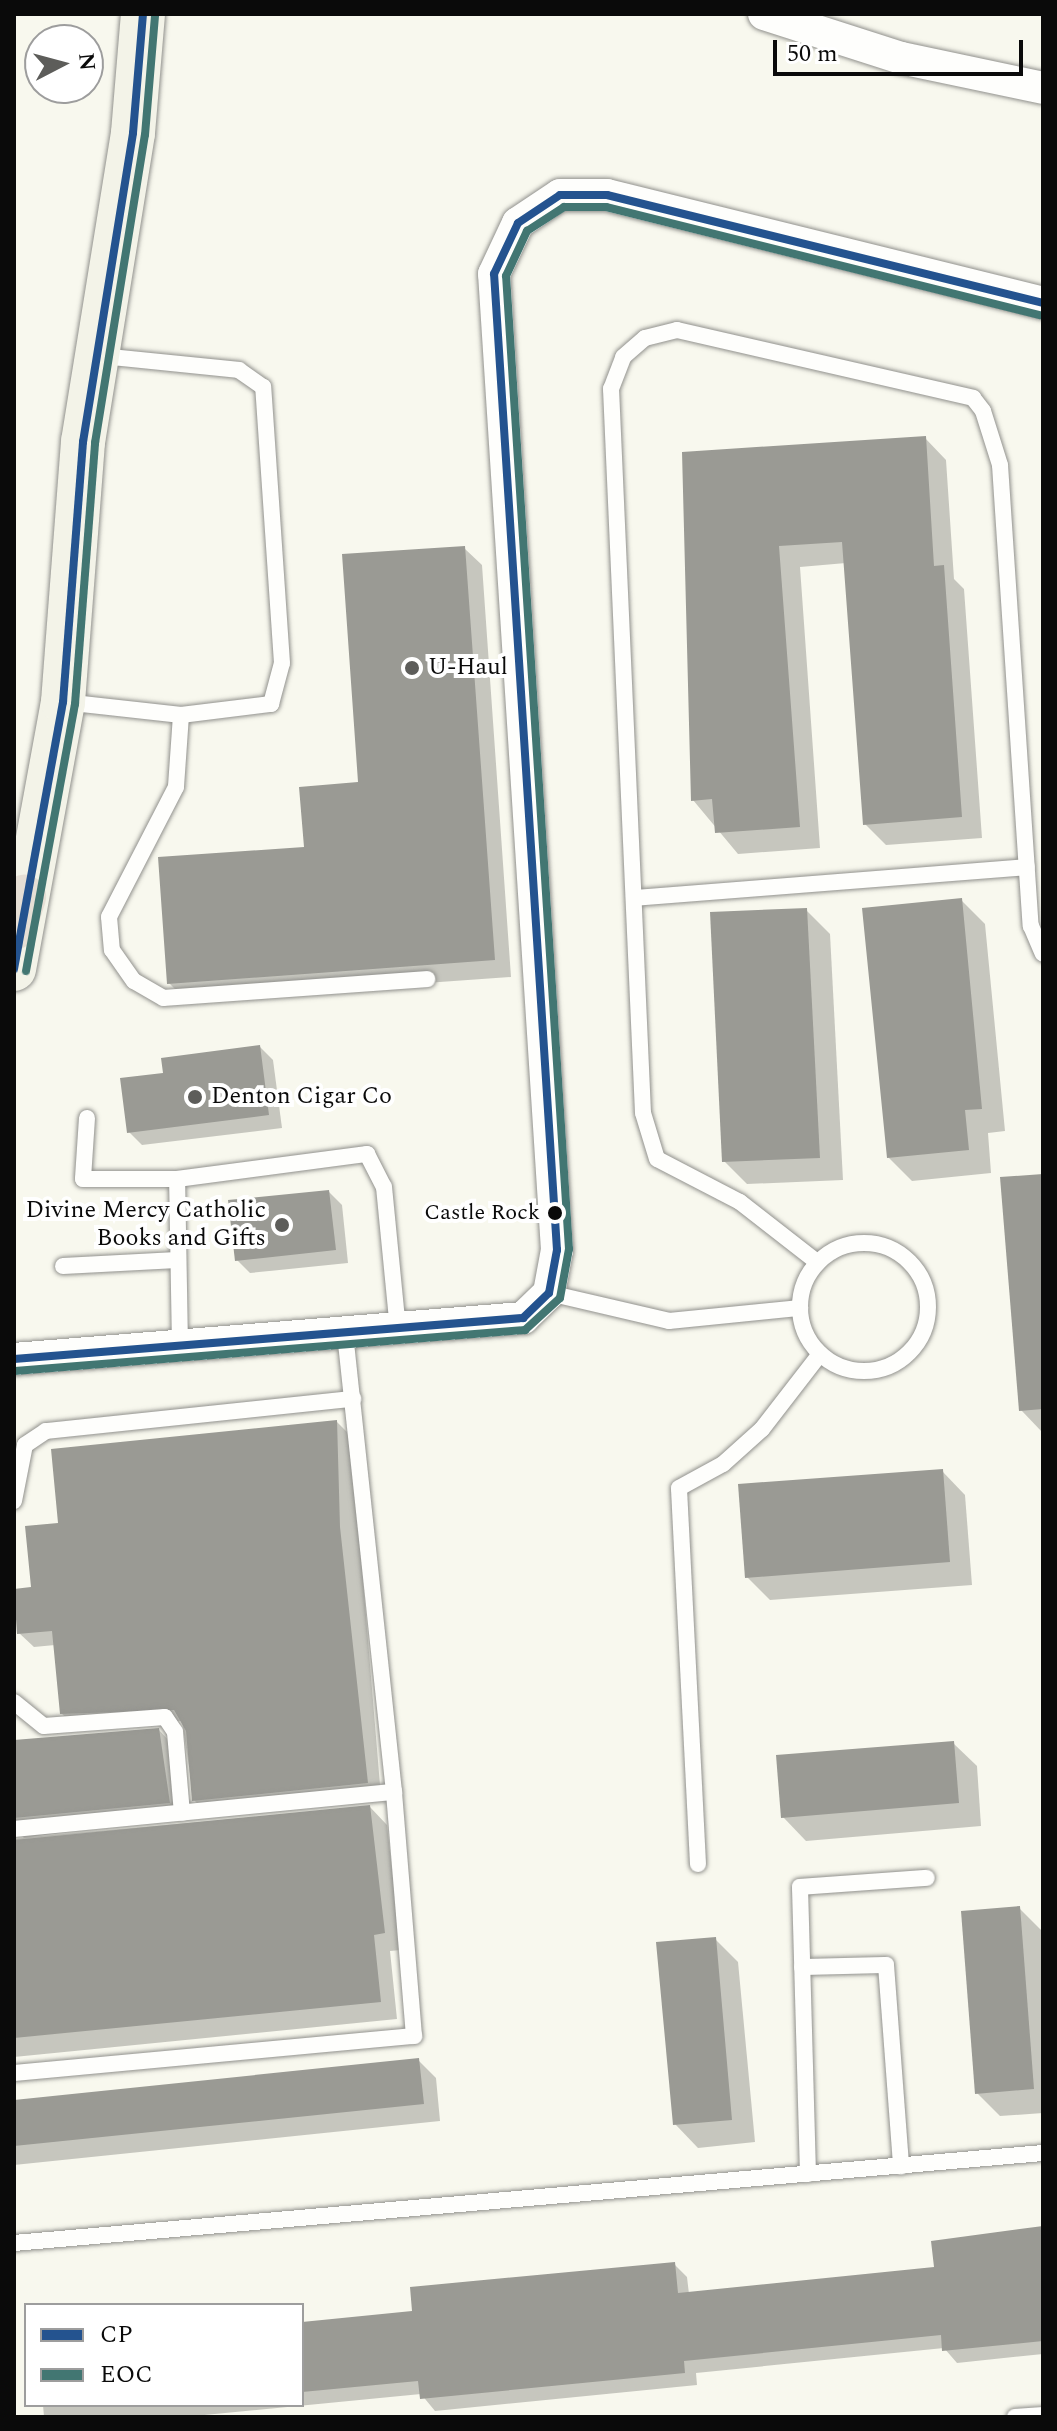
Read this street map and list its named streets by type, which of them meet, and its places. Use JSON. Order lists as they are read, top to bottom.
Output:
{
  "places": [
    "U-Haul",
    "Denton Cigar Co",
    "Castle Rock",
    "Divine Mercy Catholic Books and Gifts"
  ],
  "lines": ["transit line CP", "transit line EOC"],
  "legend": ["CP", "EOC"],
  "scale_bar": "50 m",
  "north": "right"
}
